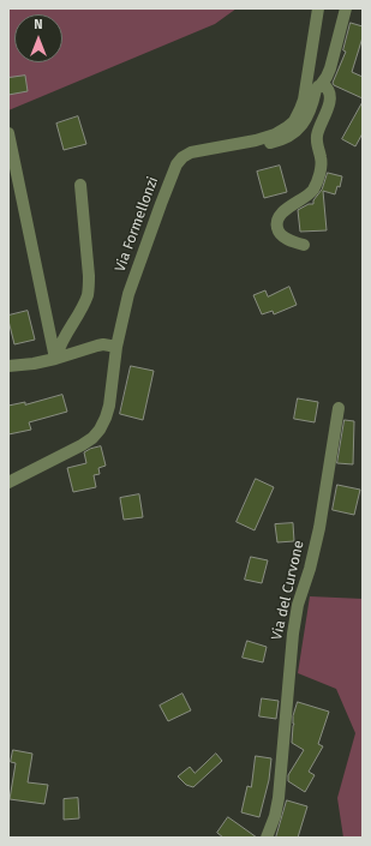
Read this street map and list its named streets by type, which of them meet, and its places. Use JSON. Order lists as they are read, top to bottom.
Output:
{
  "streets": {
    "street": ["Via Formellonzi", "Via del Curvone"]
  },
  "north": "top"
}
